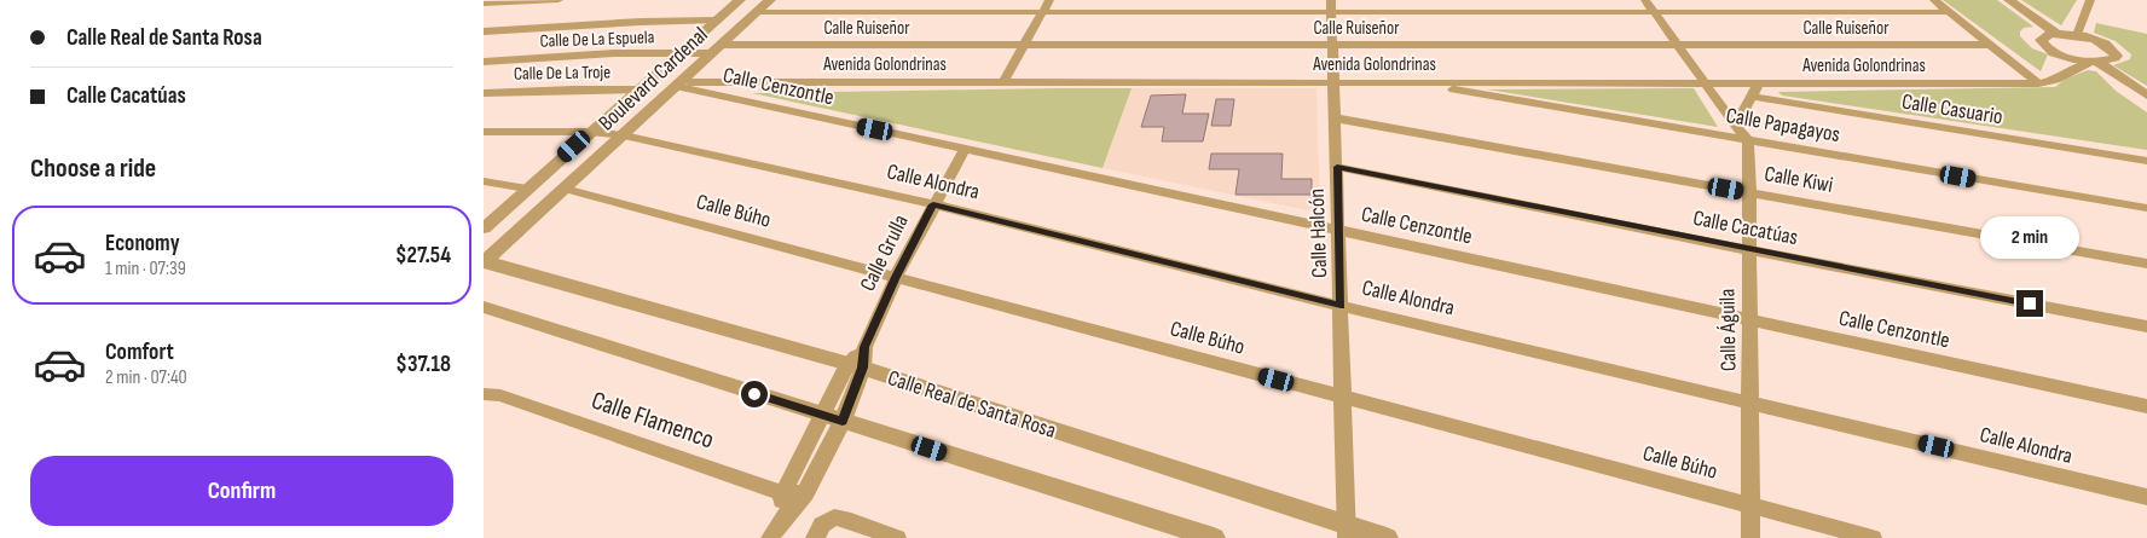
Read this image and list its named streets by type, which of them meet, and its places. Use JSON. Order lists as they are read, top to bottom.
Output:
{
  "streets": {
    "street": [
      "Calle Ruiseñor",
      "Calle De La Espuela",
      "Avenida Golondrinas",
      "Calle De La Troje",
      "Boulevard Cardenal",
      "Calle Cenzontle",
      "Calle Casuario",
      "Calle Papagayos",
      "Calle Kiwi",
      "Calle Alondra",
      "Calle Búho",
      "Calle Cacatúas",
      "Calle Halcón",
      "Calle Grulla",
      "Calle Águila",
      "Calle Real de Santa Rosa",
      "Calle Flamenco"
    ]
  },
  "crossings": [
    ["Calle Ruiseñor", "Calle De La Espuela"],
    ["Calle Ruiseñor", "Boulevard Cardenal"],
    ["Calle Ruiseñor", "Calle Halcón"],
    ["Calle De La Espuela", "Boulevard Cardenal"],
    ["Avenida Golondrinas", "Boulevard Cardenal"],
    ["Avenida Golondrinas", "Calle Cenzontle"],
    ["Avenida Golondrinas", "Calle Casuario"],
    ["Avenida Golondrinas", "Calle Papagayos"],
    ["Avenida Golondrinas", "Calle Halcón"],
    ["Calle De La Troje", "Boulevard Cardenal"],
    ["Boulevard Cardenal", "Calle Cenzontle"],
    ["Boulevard Cardenal", "Calle Alondra"],
    ["Boulevard Cardenal", "Calle Búho"],
    ["Boulevard Cardenal", "Calle Real de Santa Rosa"],
    ["Calle Cenzontle", "Calle Halcón"],
    ["Calle Cenzontle", "Calle Grulla"],
    ["Calle Cenzontle", "Calle Águila"],
    ["Calle Papagayos", "Calle Águila"],
    ["Calle Kiwi", "Calle Halcón"],
    ["Calle Kiwi", "Calle Águila"],
    ["Calle Alondra", "Calle Halcón"],
    ["Calle Alondra", "Calle Grulla"],
    ["Calle Alondra", "Calle Águila"],
    ["Calle Búho", "Calle Halcón"],
    ["Calle Búho", "Calle Grulla"],
    ["Calle Búho", "Calle Águila"],
    ["Calle Cacatúas", "Calle Halcón"],
    ["Calle Cacatúas", "Calle Águila"],
    ["Calle Halcón", "Calle Real de Santa Rosa"],
    ["Calle Grulla", "Calle Real de Santa Rosa"]
  ],
  "page": {
    "banner": ["Calle Real de Santa Rosa", "Calle Cacatúas"],
    "heading": "Choose a ride",
    "list": [
      {
        "name": "Economy",
        "note": "1 min · 07:39",
        "value": "$27.54"
      },
      {
        "name": "Comfort",
        "note": "2 min · 07:40",
        "value": "$37.18"
      }
    ],
    "bubble": "2 min",
    "buttons": "Confirm"
  }
}
